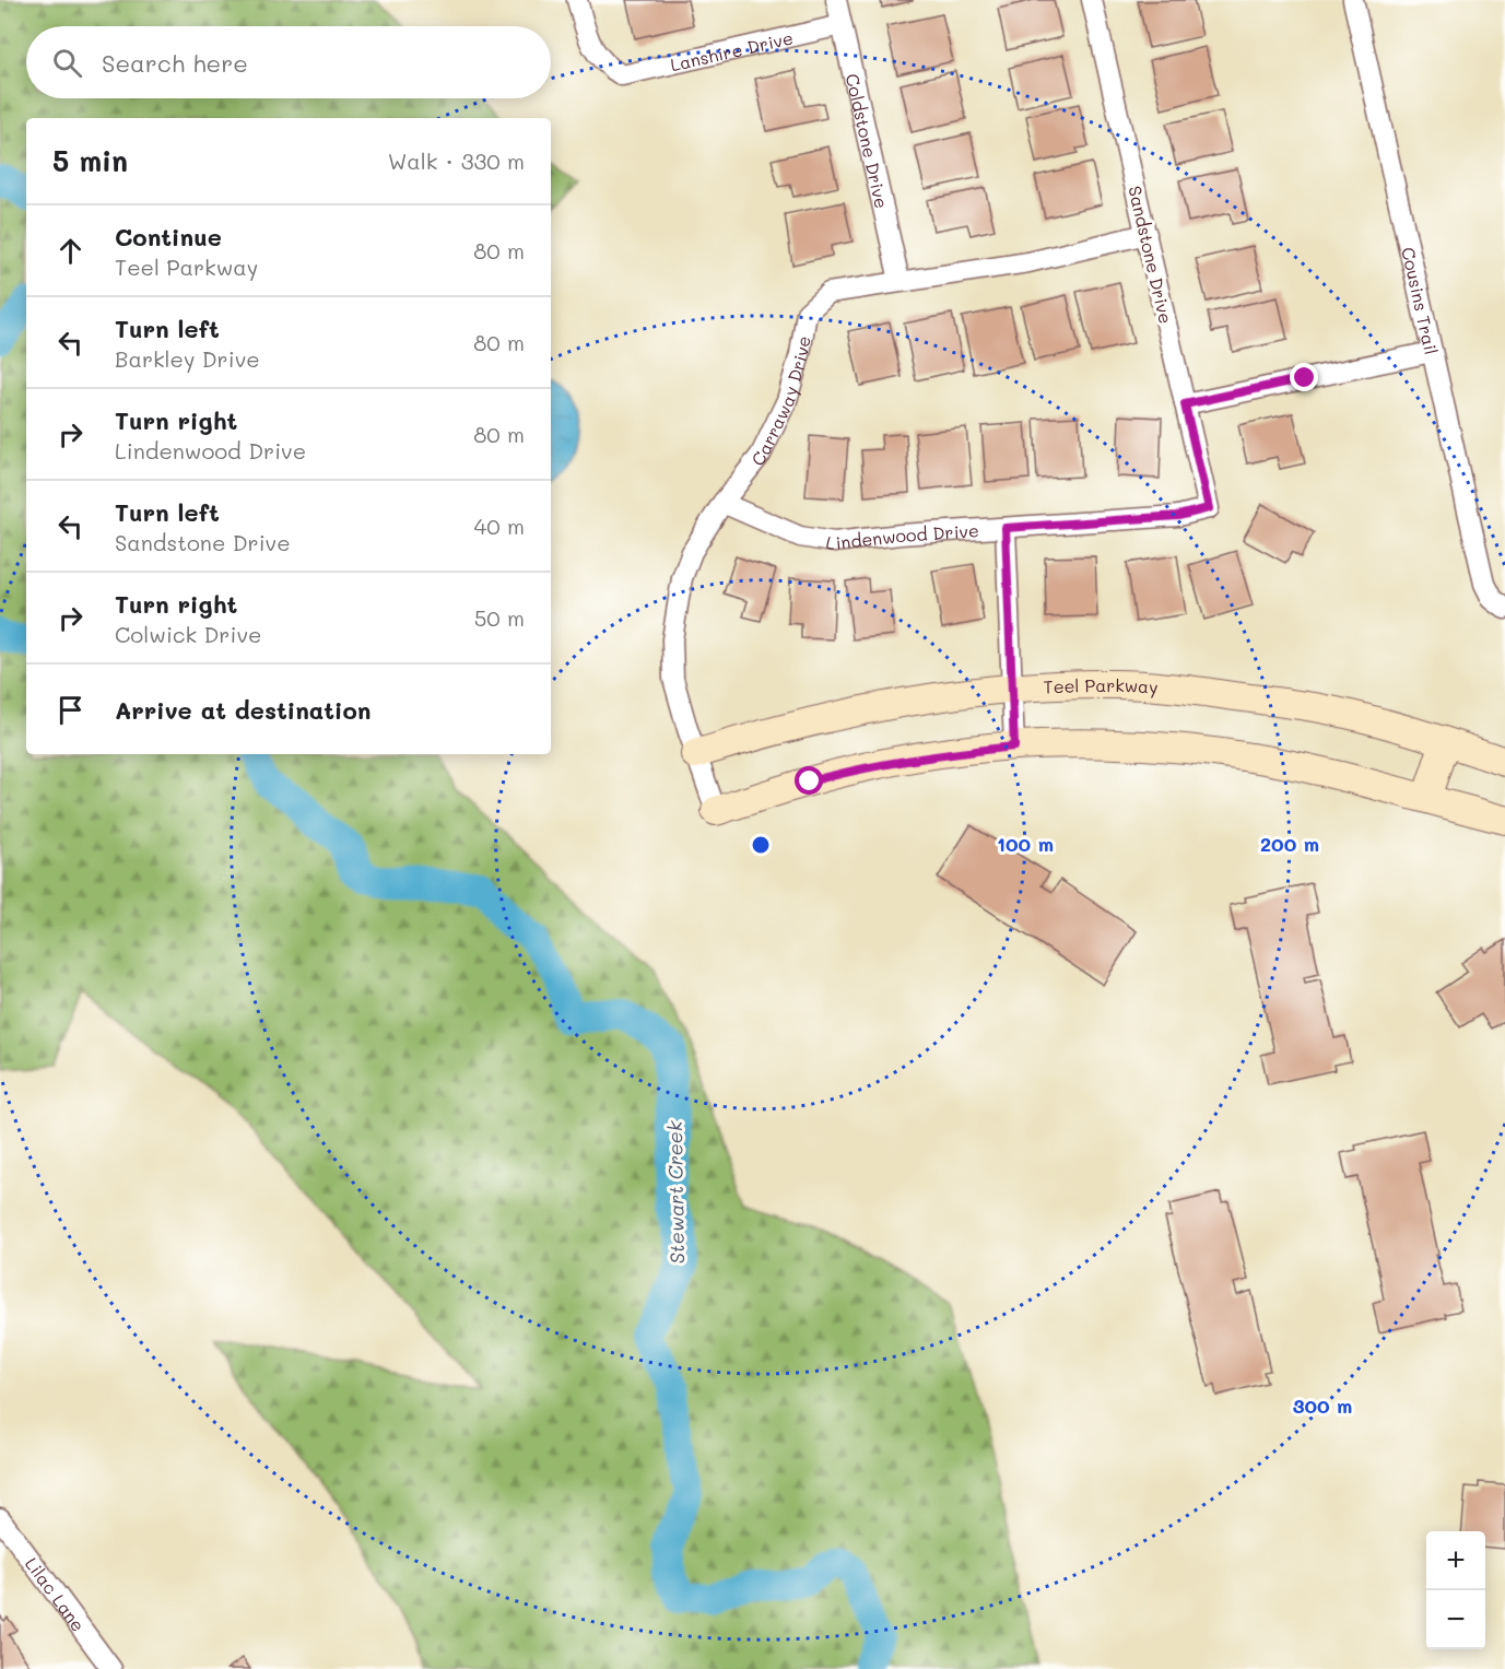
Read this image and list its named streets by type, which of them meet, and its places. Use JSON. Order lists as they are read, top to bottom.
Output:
{
  "streets": {
    "street": [
      "Lanshire Drive",
      "Coldstone Drive",
      "Sandstone Drive",
      "Cousins Trail",
      "Carraway Drive",
      "Lindenwood Drive",
      "Teel Parkway",
      "Lilac Lane"
    ]
  },
  "crossings": [
    ["Lanshire Drive", "Coldstone Drive"],
    ["Coldstone Drive", "Carraway Drive"],
    ["Sandstone Drive", "Carraway Drive"],
    ["Sandstone Drive", "Lindenwood Drive"],
    ["Carraway Drive", "Lindenwood Drive"],
    ["Carraway Drive", "Teel Parkway"]
  ],
  "water": ["Stewart Creek"],
  "page": {
    "search": "Search here",
    "heading": ["5 min", "Walk · 330 m"],
    "list": [
      ["Continue", "Teel Parkway", "80 m"],
      ["Turn left", "Barkley Drive", "80 m"],
      ["Turn right", "Lindenwood Drive", "80 m"],
      ["Turn left", "Sandstone Drive", "40 m"],
      ["Turn right", "Colwick Drive", "50 m"],
      "Arrive at destination"
    ],
    "map_buttons": ["+", "−"]
  },
  "rings": ["100 m", "200 m", "300 m"]
}
